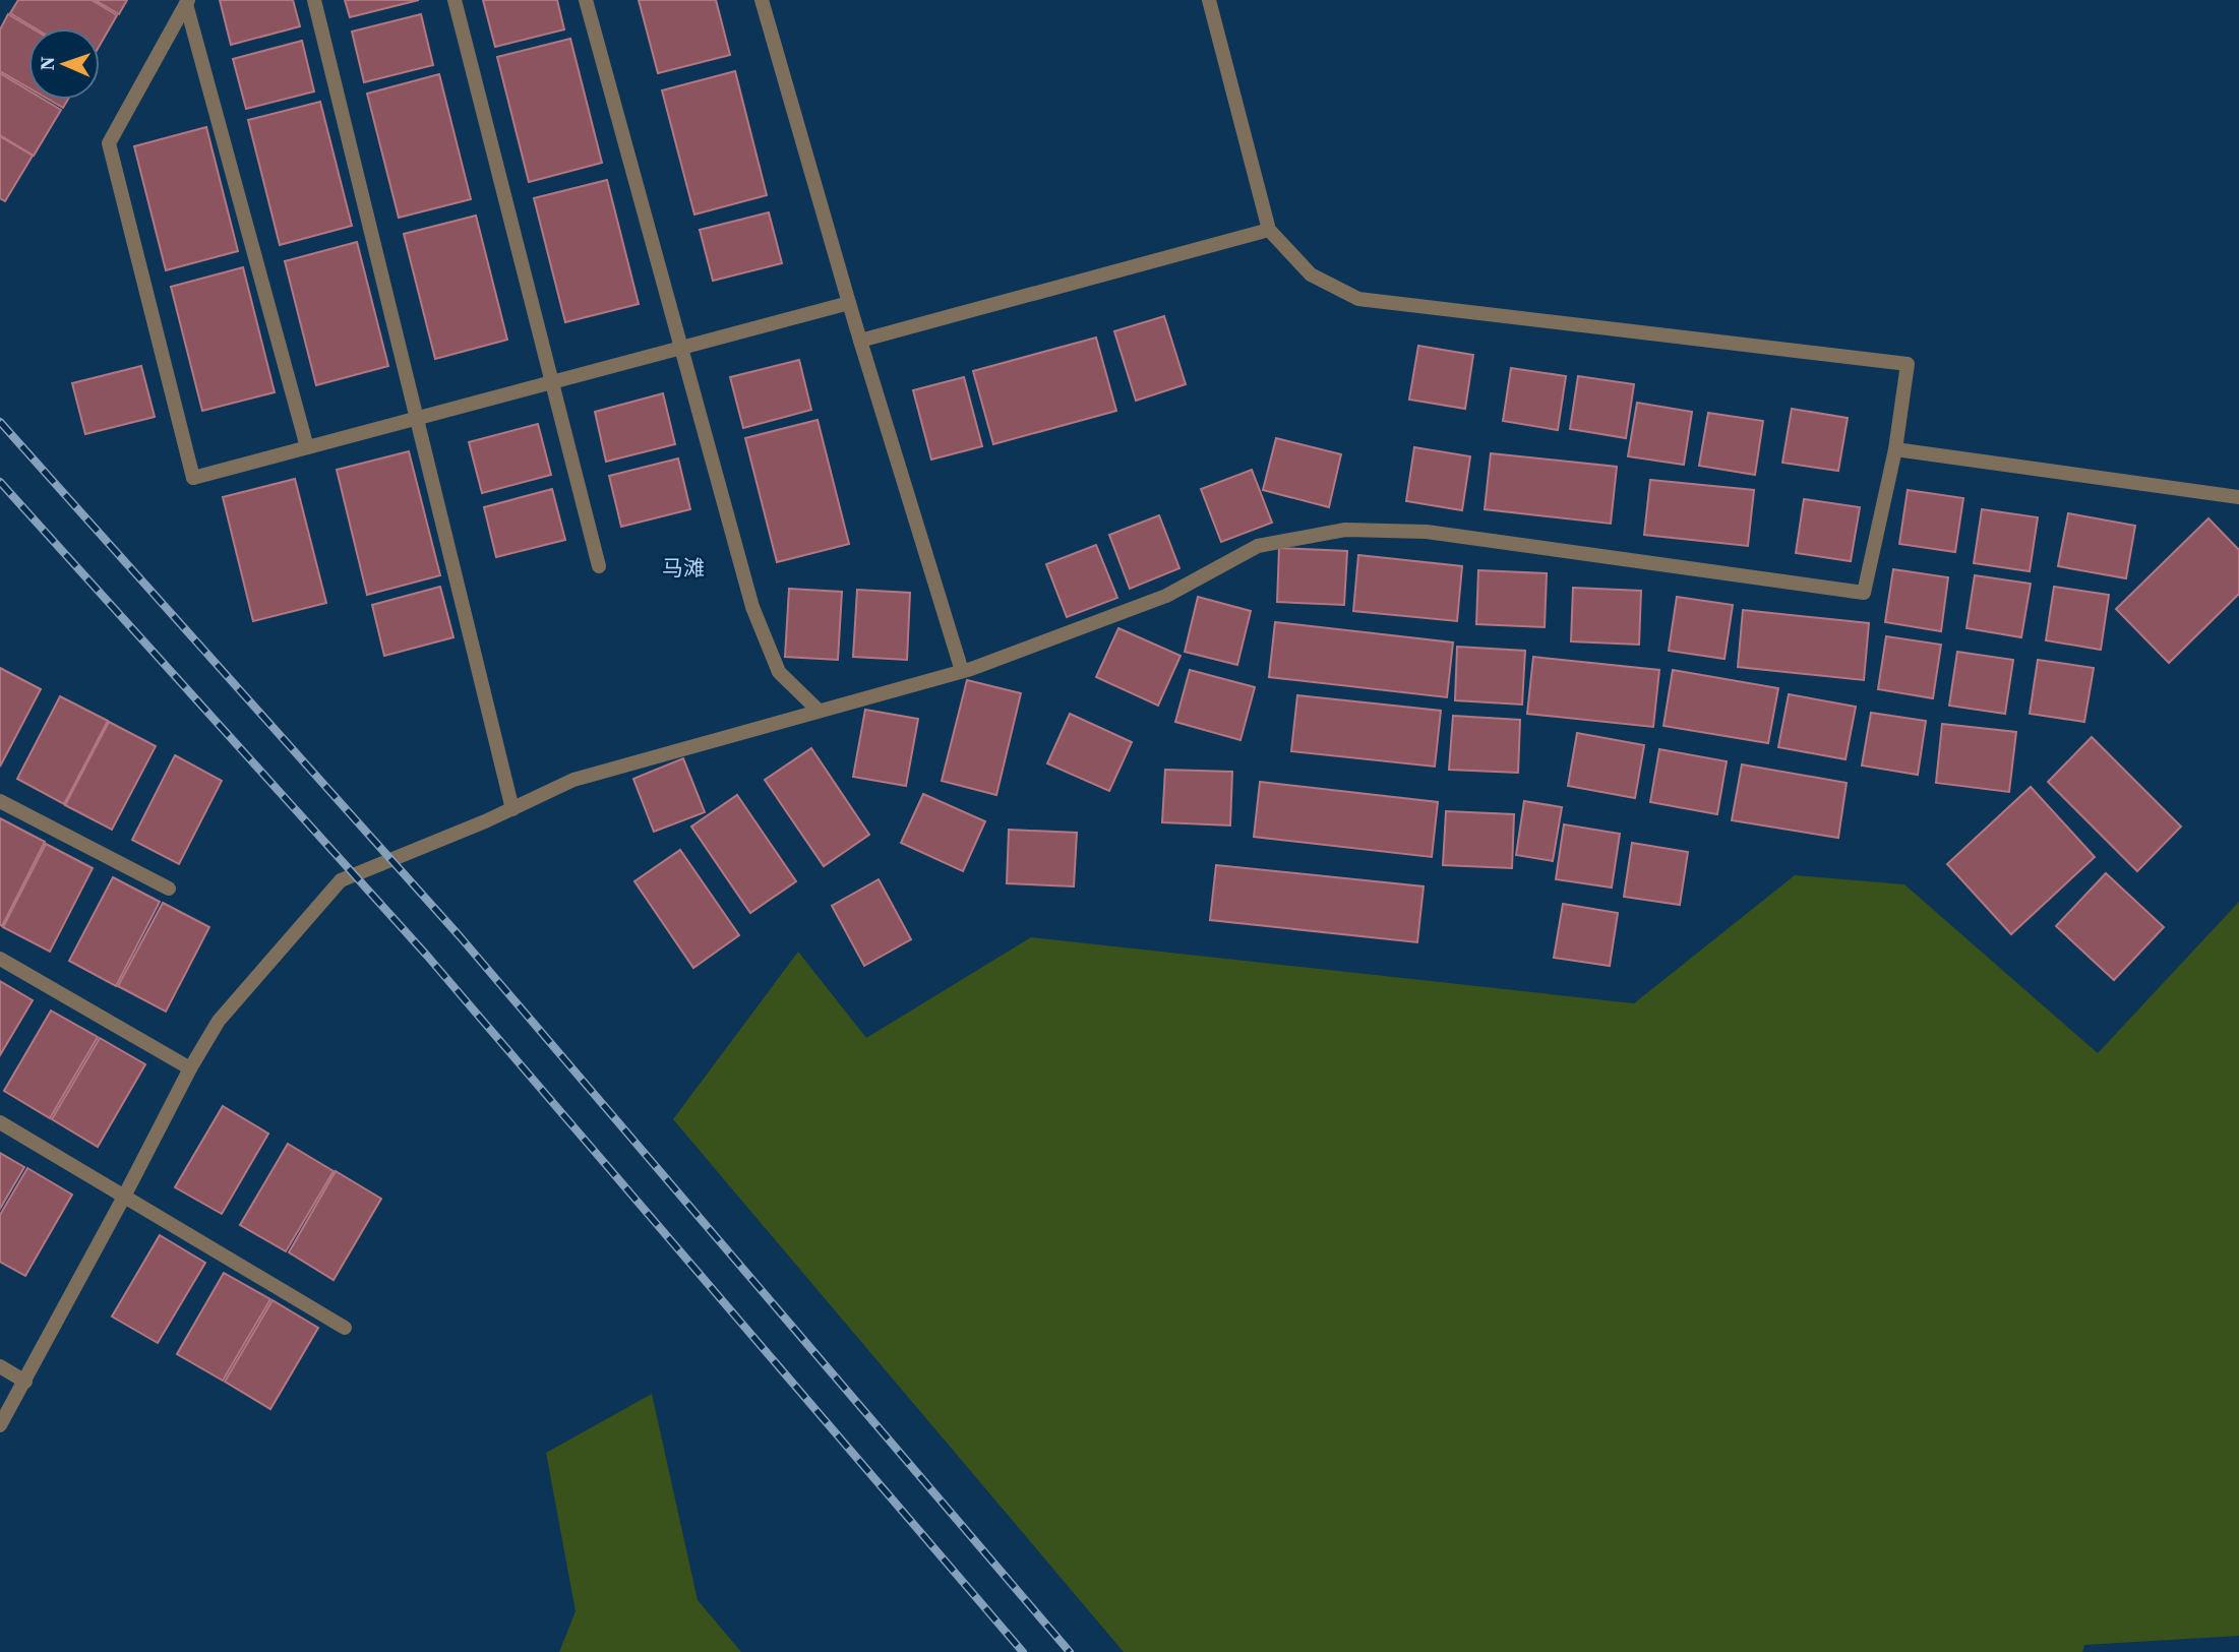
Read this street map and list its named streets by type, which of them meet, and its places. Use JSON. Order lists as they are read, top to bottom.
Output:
{
  "districts": ["马滩"],
  "north": "left"
}
